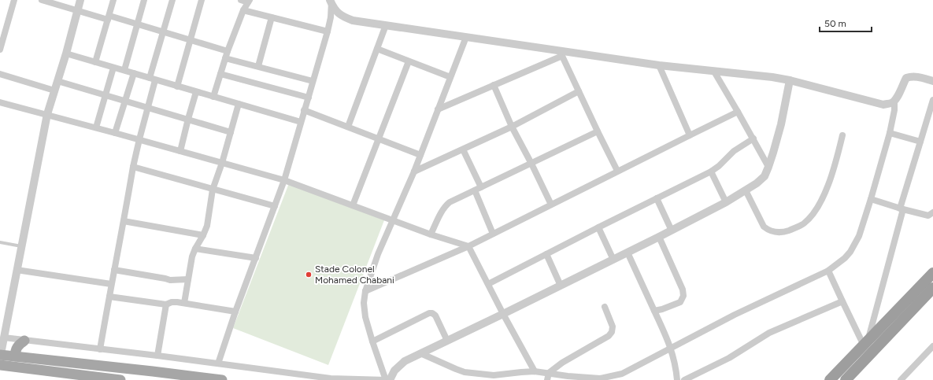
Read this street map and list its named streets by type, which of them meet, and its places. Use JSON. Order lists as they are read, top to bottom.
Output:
{
  "places": ["Stade Colonel Mohamed Chabani"],
  "scale_bar": "50 m"
}
